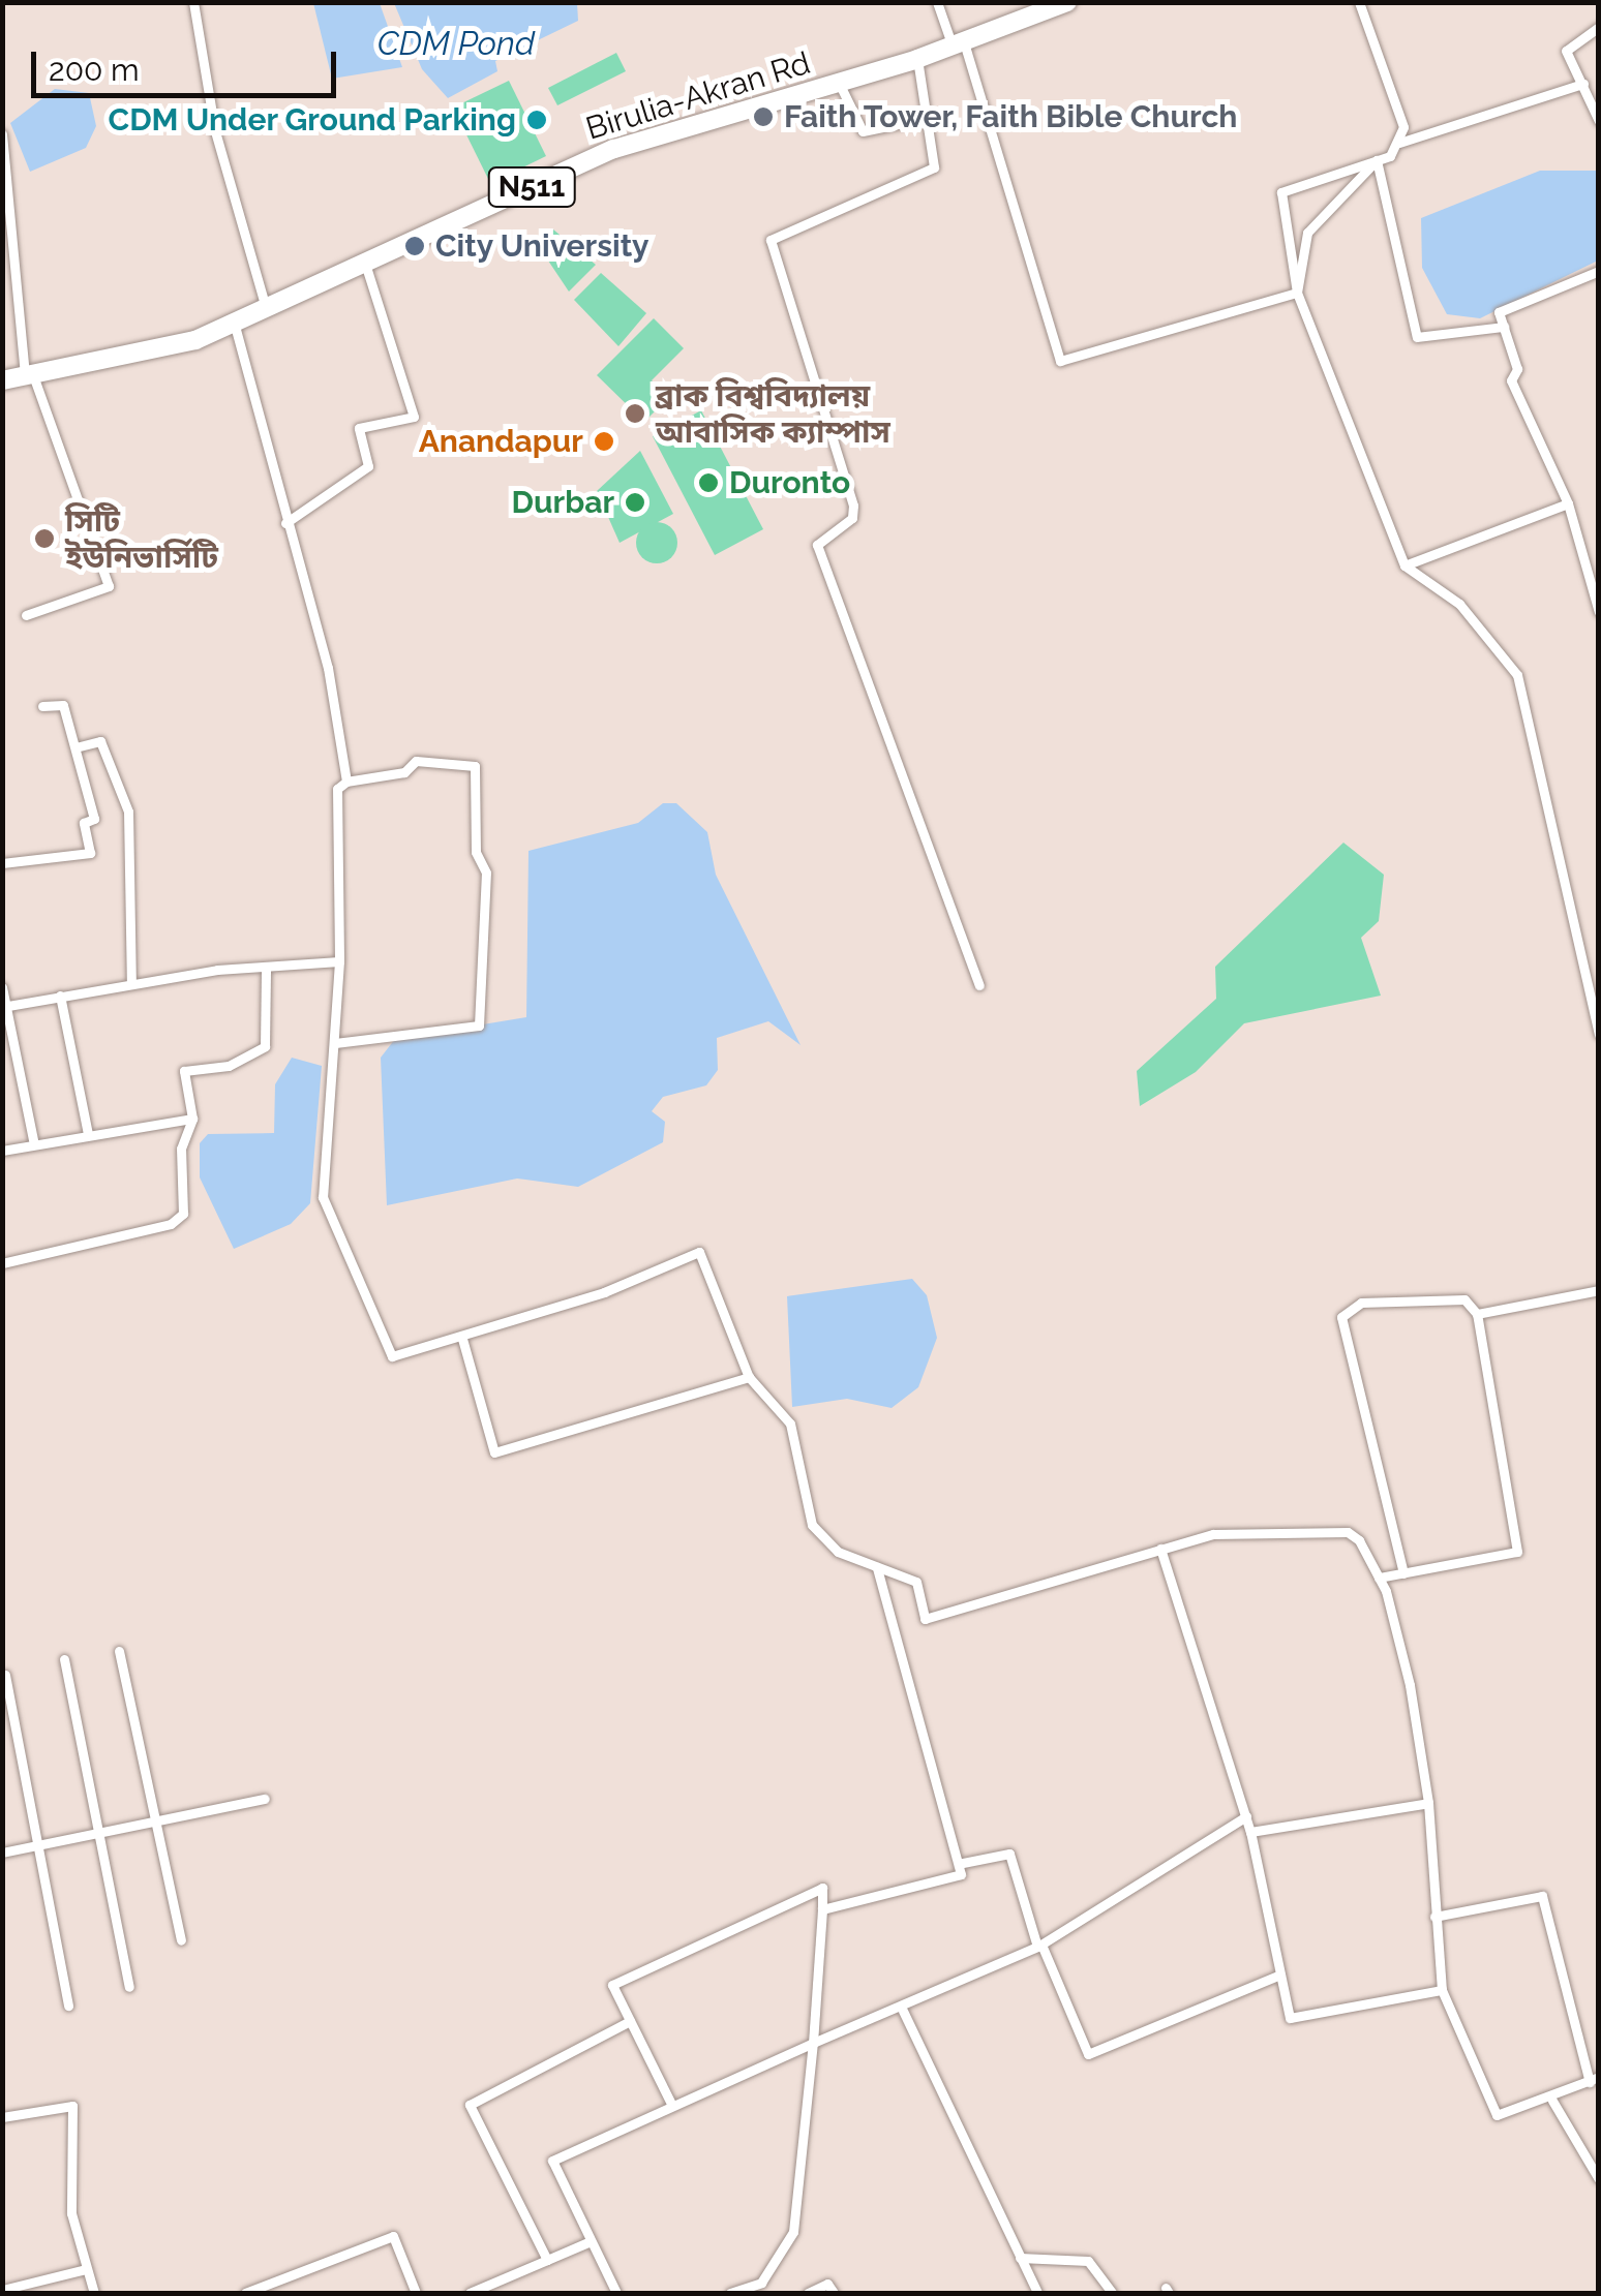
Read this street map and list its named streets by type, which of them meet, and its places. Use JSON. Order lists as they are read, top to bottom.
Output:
{
  "streets": {
    "highway": ["Birulia-Akran Rd", "N511"]
  },
  "water": ["CDM Pond"],
  "places": [
    "Faith Tower, Faith Bible Church",
    "CDM Under Ground Parking",
    "City University",
    "ব্রাক বিশ্ববিদ্যালয় আবাসিক ক্যাম্পাস",
    "Anandapur",
    "Duronto",
    "Durbar",
    "সিটি ইউনিভার্সিটি"
  ],
  "scale_bar": "200 m"
}
